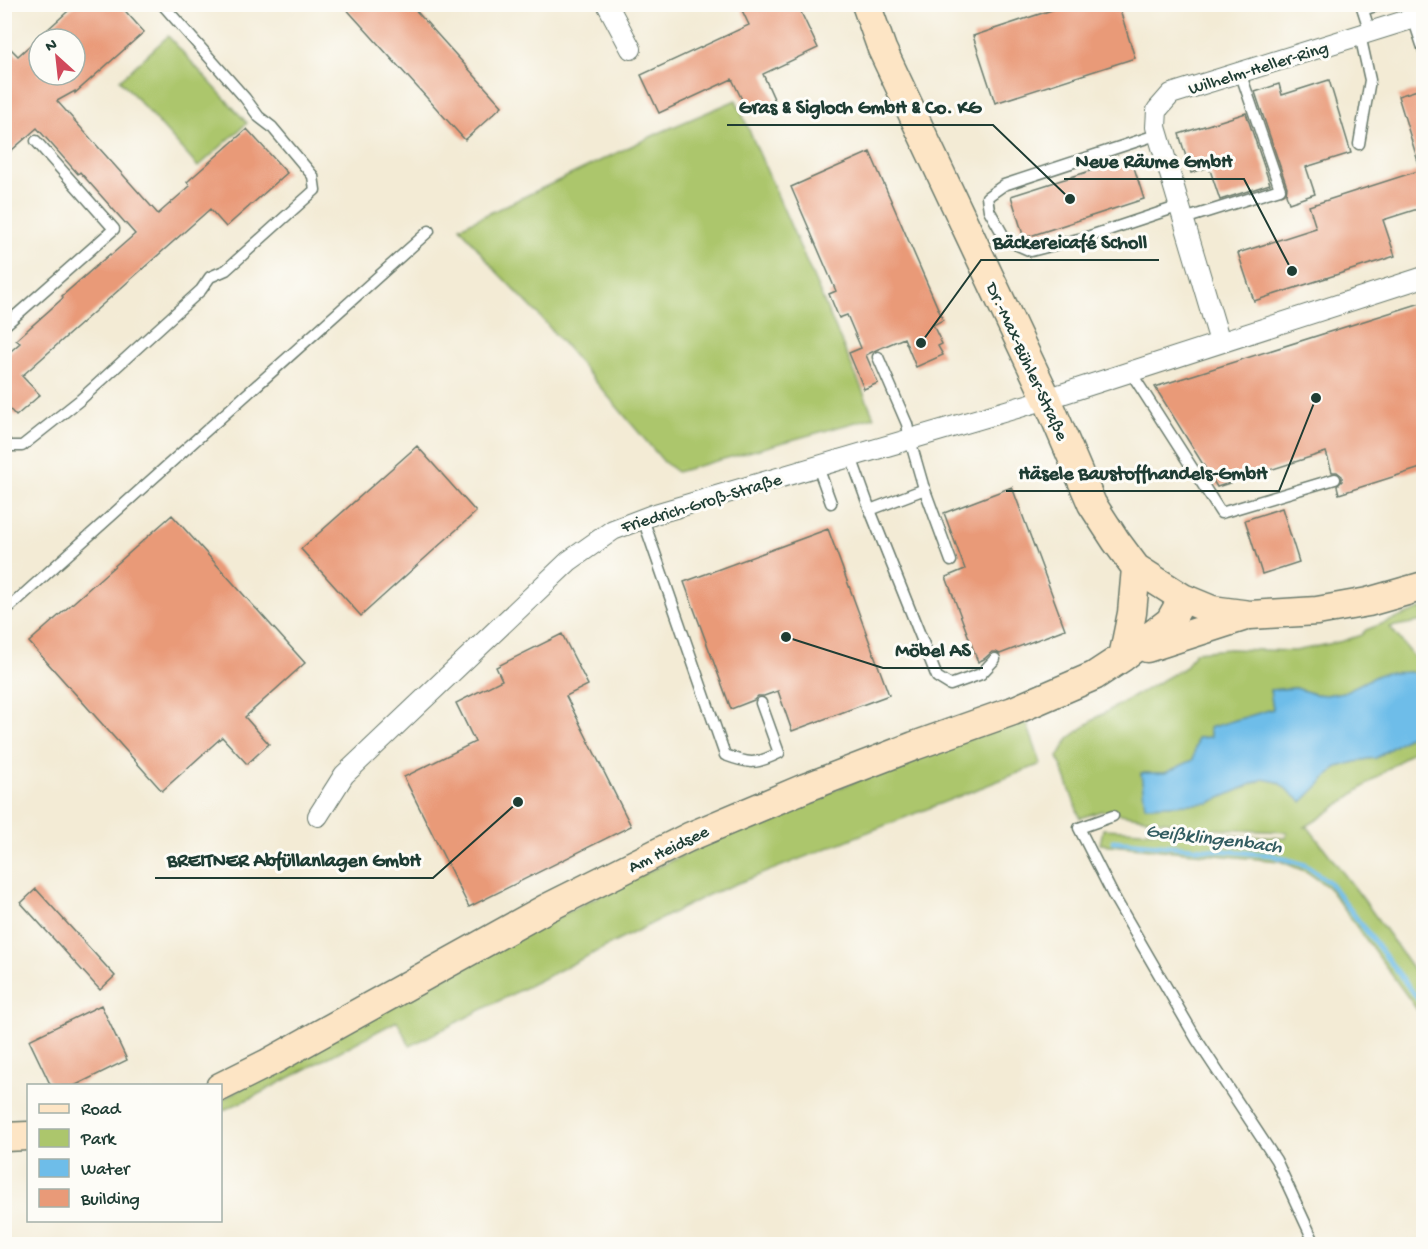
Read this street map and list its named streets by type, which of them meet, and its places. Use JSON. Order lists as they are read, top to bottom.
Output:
{
  "streets": {
    "main road": ["Dr.-Max-Bühler-Straße", "Am Heidsee"],
    "street": ["Wilhelm-Heller-Ring", "Friedrich-Groß-Straße"]
  },
  "crossings": [
    ["Dr.-Max-Bühler-Straße", "Friedrich-Groß-Straße"],
    ["Dr.-Max-Bühler-Straße", "Am Heidsee"]
  ],
  "water": ["Geißklingenbach"],
  "places": [
    "Gras & Sigloch GmbH & Co. KG",
    "Neue Räume GmbH",
    "Bäckereicafé Scholl",
    "Häsele Baustoffhandels-GmbH",
    "Möbel AS",
    "BREITNER Abfüllanlagen GmbH"
  ],
  "legend": [
    "Road",
    "Park",
    "Water",
    "Building"
  ],
  "north": "top left"
}
